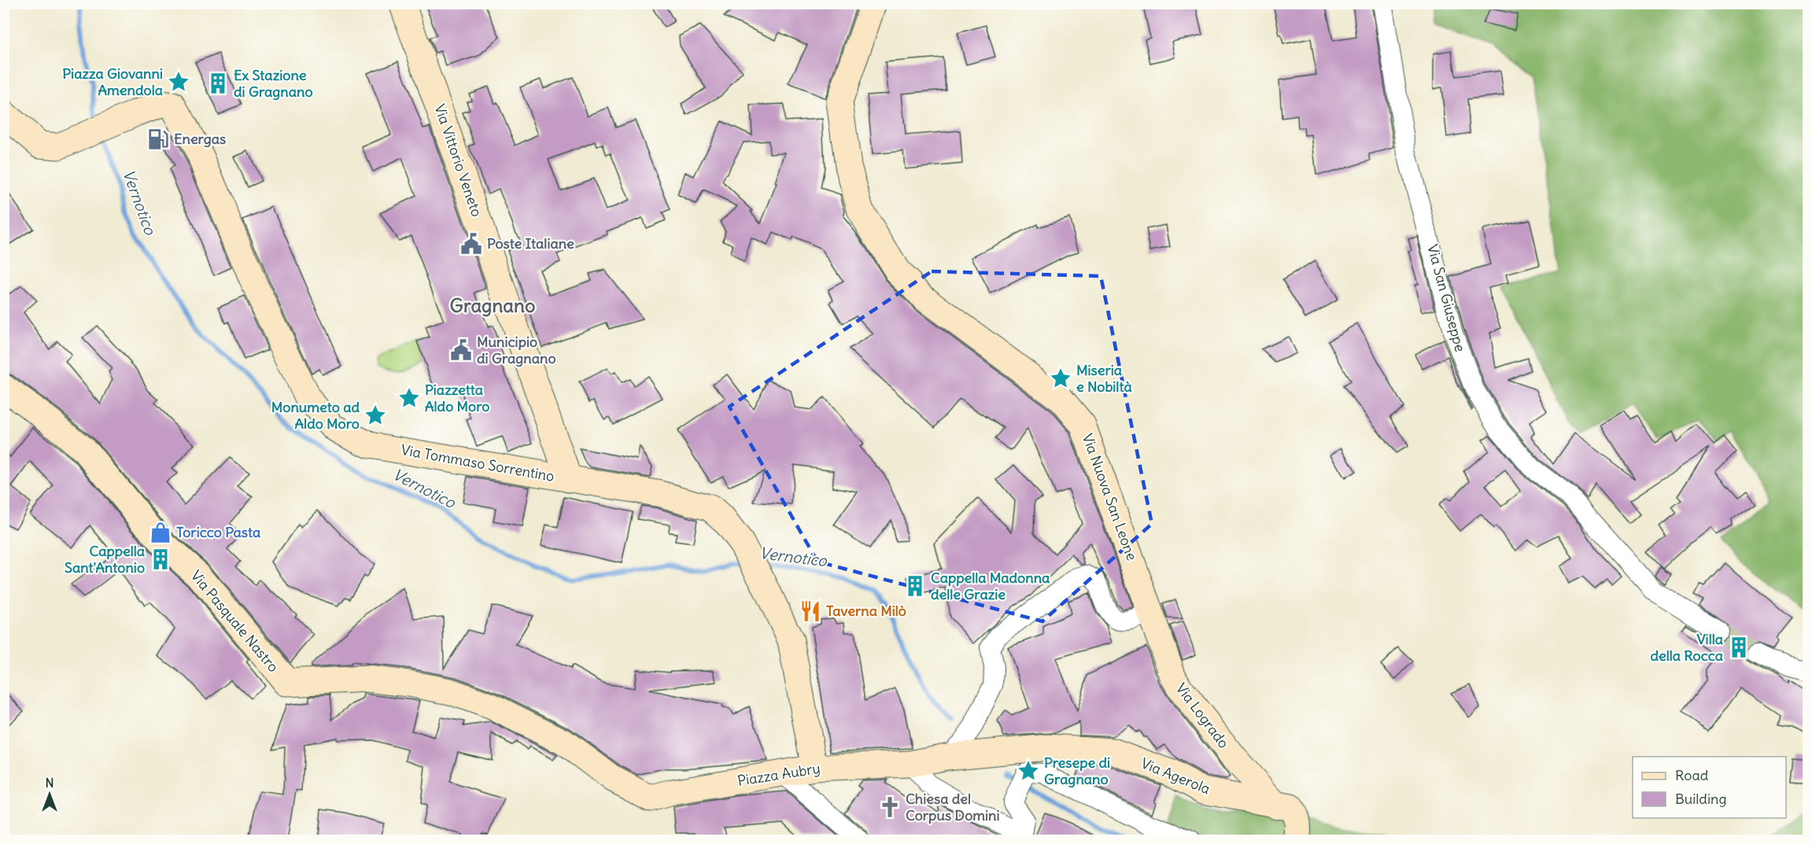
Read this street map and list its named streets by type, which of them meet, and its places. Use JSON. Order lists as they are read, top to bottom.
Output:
{
  "streets": {
    "street": [
      "Via Vittorio Veneto",
      "Via San Giuseppe",
      "Via Tommaso Sorrentino",
      "Via Nuova San Leone",
      "Via Pasquale Nastro",
      "Via Logrado",
      "Piazza Aubry",
      "Via Agerola"
    ]
  },
  "crossings": [
    ["Via Vittorio Veneto", "Via Tommaso Sorrentino"],
    ["Via Tommaso Sorrentino", "Piazza Aubry"],
    ["Via Nuova San Leone", "Via Logrado"],
    ["Via Pasquale Nastro", "Piazza Aubry"],
    ["Via Logrado", "Via Agerola"],
    ["Piazza Aubry", "Via Agerola"]
  ],
  "districts": ["Gragnano"],
  "water": ["Vernotico"],
  "places": {
    "place": [
      "Piazza Giovanni Amendola",
      "Miseria e Nobiltà",
      "Piazzetta Aldo Moro",
      "Monumeto ad Aldo Moro",
      "Presepe di Gragnano"
    ],
    "building": [
      "Ex Stazione di Gragnano",
      "Cappella Sant'Antonio",
      "Cappella Madonna delle Grazie",
      "Villa della Rocca"
    ],
    "fuel station": ["Energas"],
    "public building": ["Poste Italiane", "Municipio di Gragnano"],
    "shop": ["Toricco Pasta"],
    "restaurant": ["Taverna Milò"],
    "church": ["Chiesa del Corpus Domini"]
  },
  "legend": ["Road", "Building"],
  "north": "top"
}
